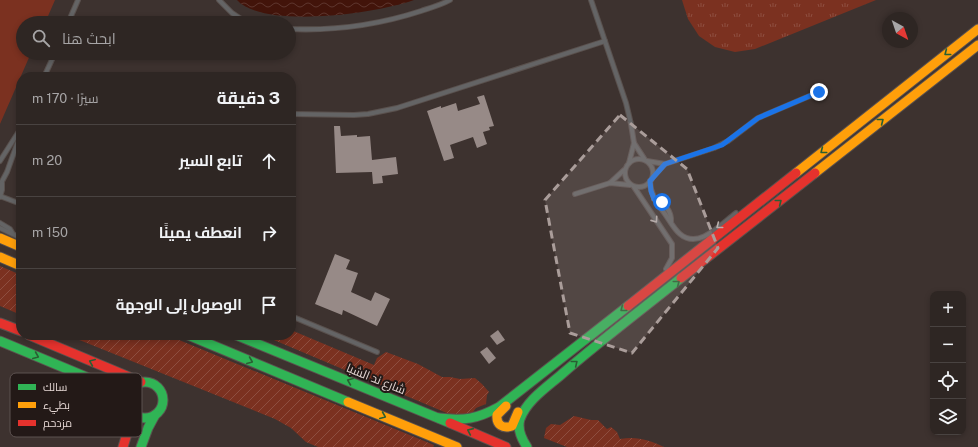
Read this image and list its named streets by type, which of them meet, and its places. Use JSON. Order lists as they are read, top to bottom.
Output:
{
  "streets": {
    "street": ["شارع ند الشبا"]
  },
  "legend": ["سالك", "بطيء", "مزدحم"],
  "north": "bottom right",
  "page": {
    "search": "ابحث هنا",
    "heading": ["3 دقيقة", "سيرًا · 170 m"],
    "list": [
      ["تابع السير", "20 m"],
      ["انعطف يمينًا", "150 m"],
      "الوصول إلى الوجهة"
    ],
    "map_buttons": ["+", "−"]
  }
}
